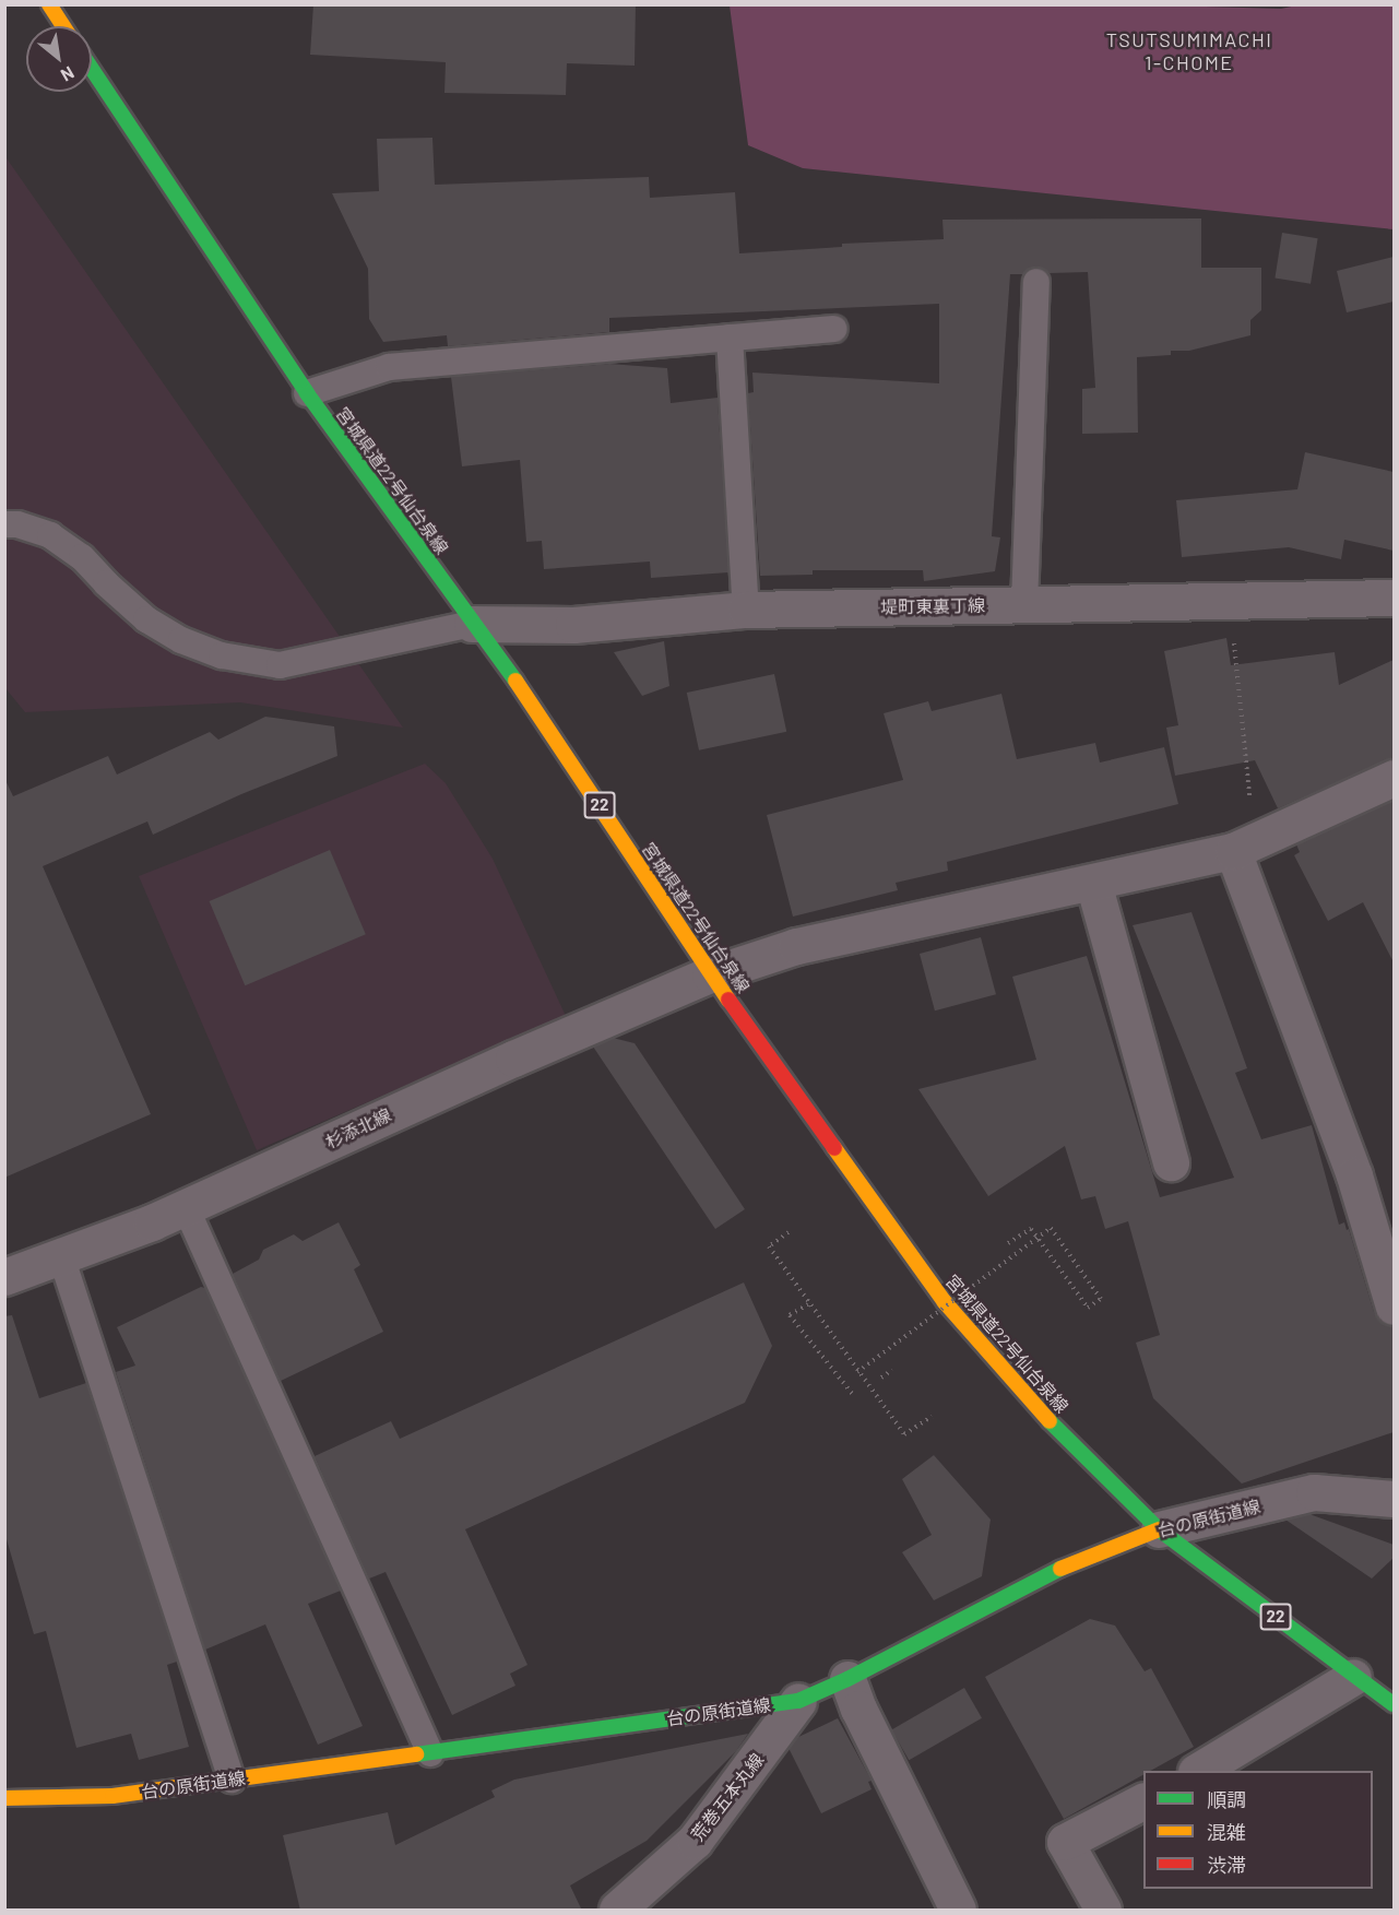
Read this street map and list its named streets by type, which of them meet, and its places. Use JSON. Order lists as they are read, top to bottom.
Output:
{
  "streets": {
    "main road": ["宮城県道22号仙台泉線", "22", "台の原街道線"],
    "street": ["堤町東裏丁線", "杉添北線", "荒巻五本丸線"]
  },
  "crossings": [
    ["宮城県道22号仙台泉線", "堤町東裏丁線"],
    ["宮城県道22号仙台泉線", "杉添北線"],
    ["宮城県道22号仙台泉線", "台の原街道線"],
    ["台の原街道線", "荒巻五本丸線"]
  ],
  "districts": ["TSUTSUMIMACHI 1-CHOME"],
  "legend": ["順調", "混雑", "渋滞"],
  "north": "bottom right"
}
